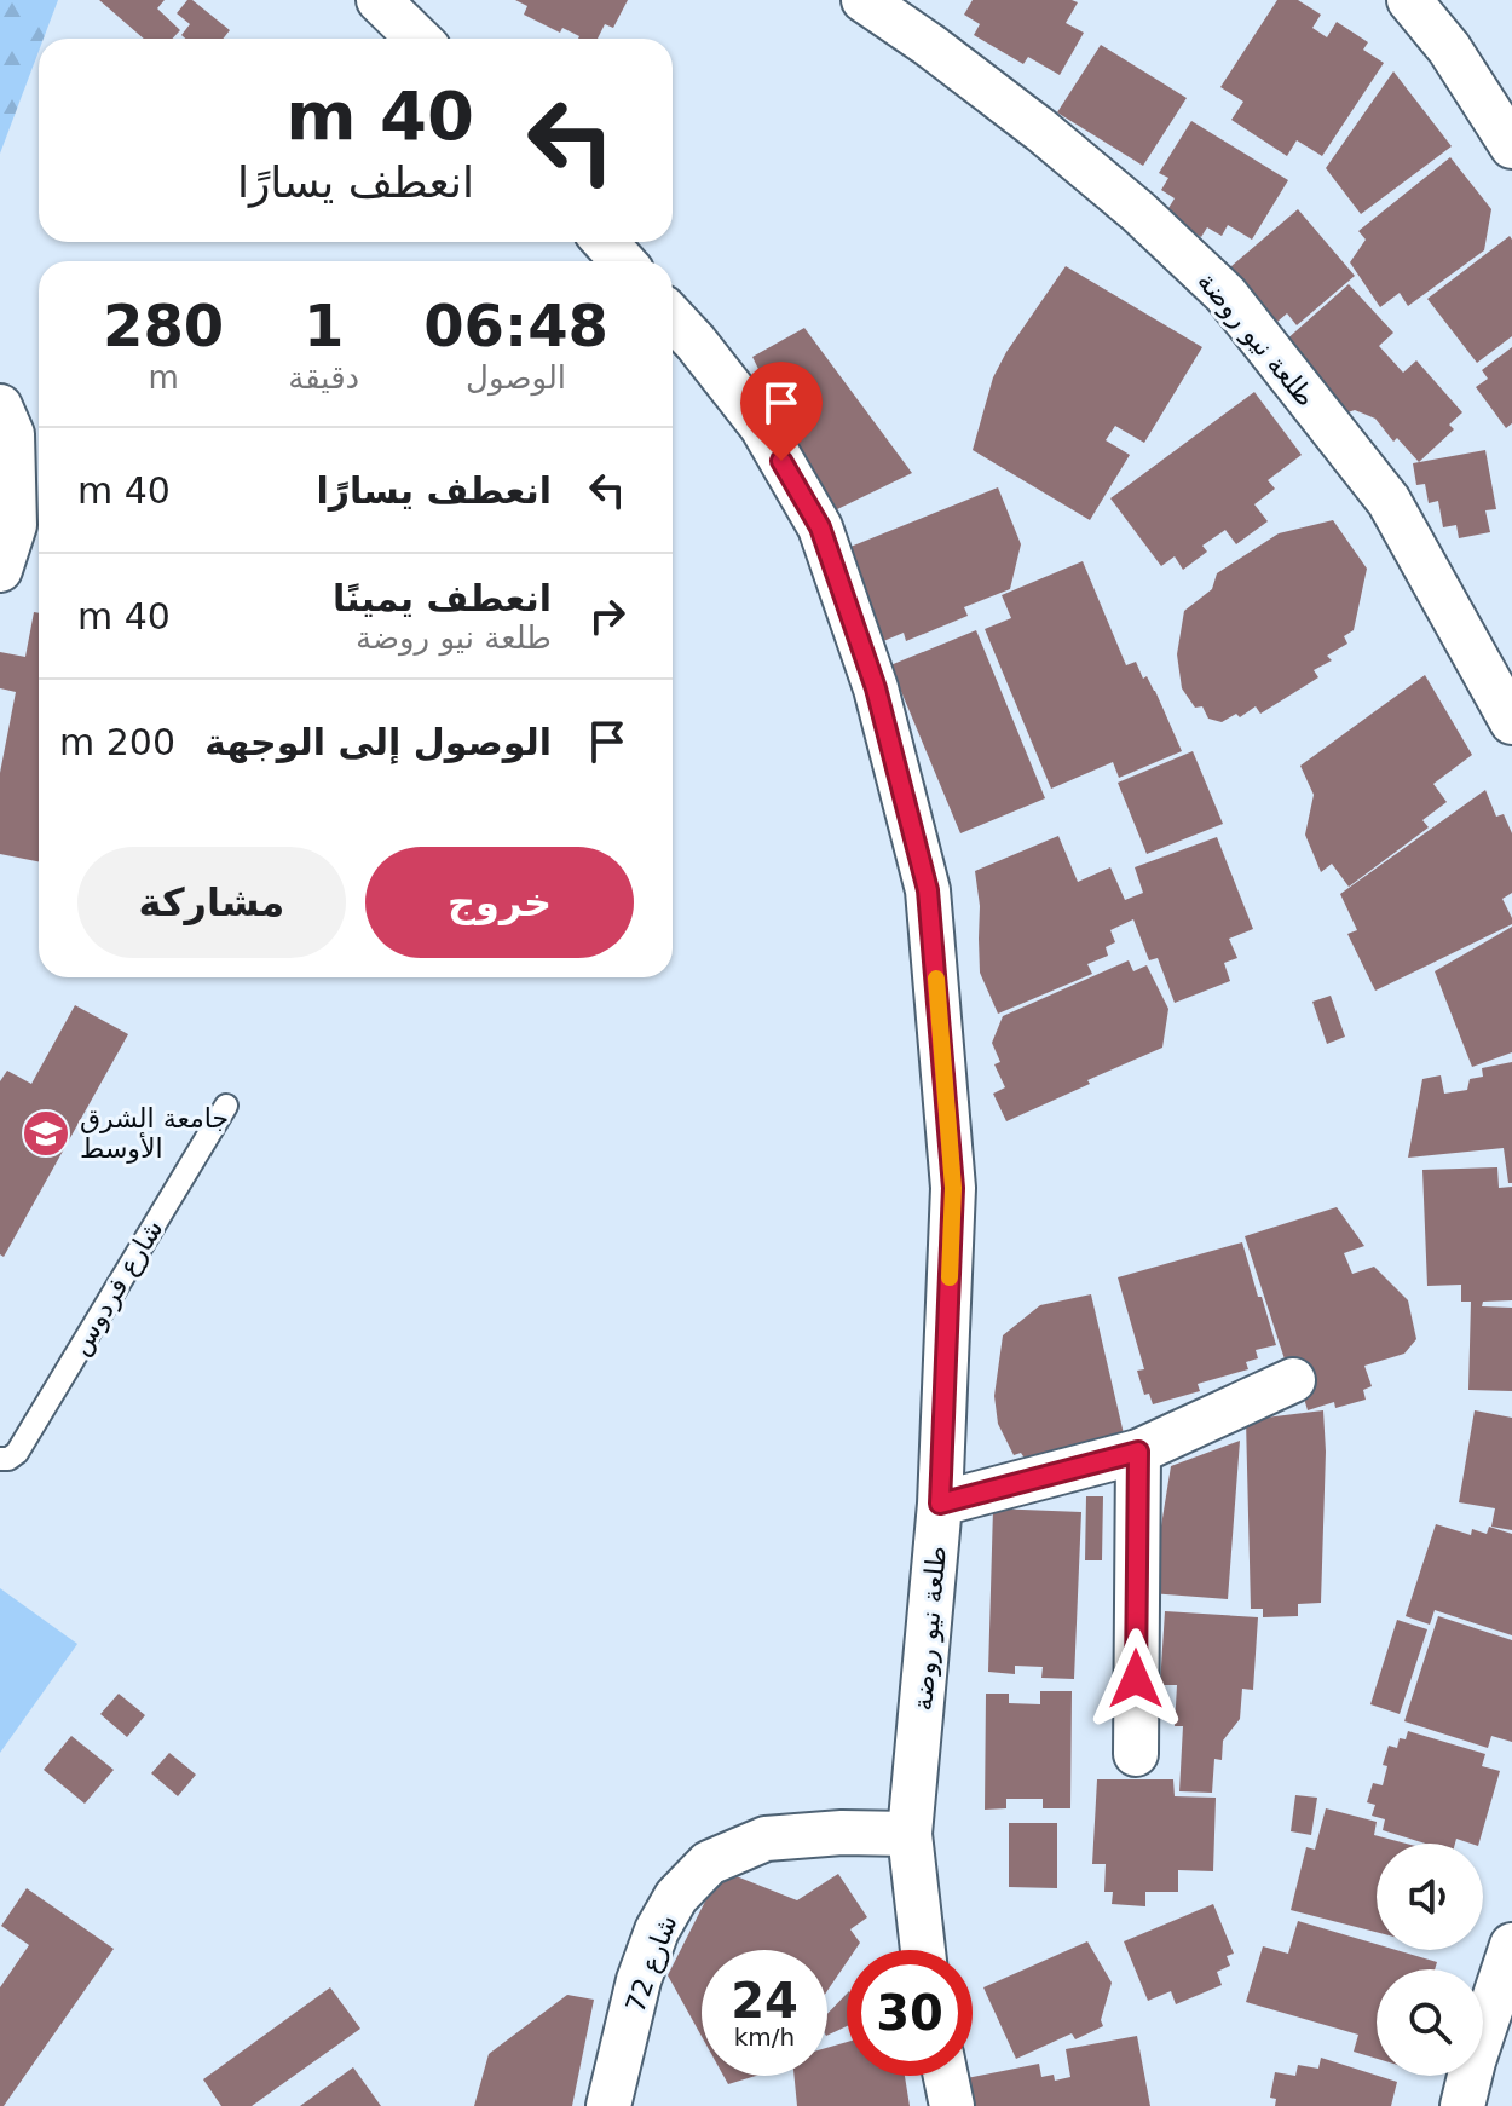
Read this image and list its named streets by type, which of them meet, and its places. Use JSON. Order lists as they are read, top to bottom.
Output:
{
  "streets": {
    "street": ["طلعة نيو روضة", "شارع 72"],
    "lane": ["شارع فردوس"]
  },
  "crossings": [
    ["طلعة نيو روضة", "شارع 72"]
  ],
  "places": {
    "school or university": ["جامعة الشرق الأوسط"]
  },
  "page": {
    "turn": ["40 m", "انعطف يسارًا"],
    "eta": [
      "06:48",
      "الوصول",
      "1",
      "دقيقة",
      "280",
      "m"
    ],
    "list": [
      {
        "name": "انعطف يسارًا",
        "value": "40 m"
      },
      {
        "name": "انعطف يمينًا",
        "note": "طلعة نيو روضة",
        "value": "40 m"
      },
      {
        "name": "الوصول إلى الوجهة",
        "value": "200 m"
      }
    ],
    "buttons": ["خروج", "مشاركة"],
    "speed": "24 km/h",
    "limit": "30"
  }
}
